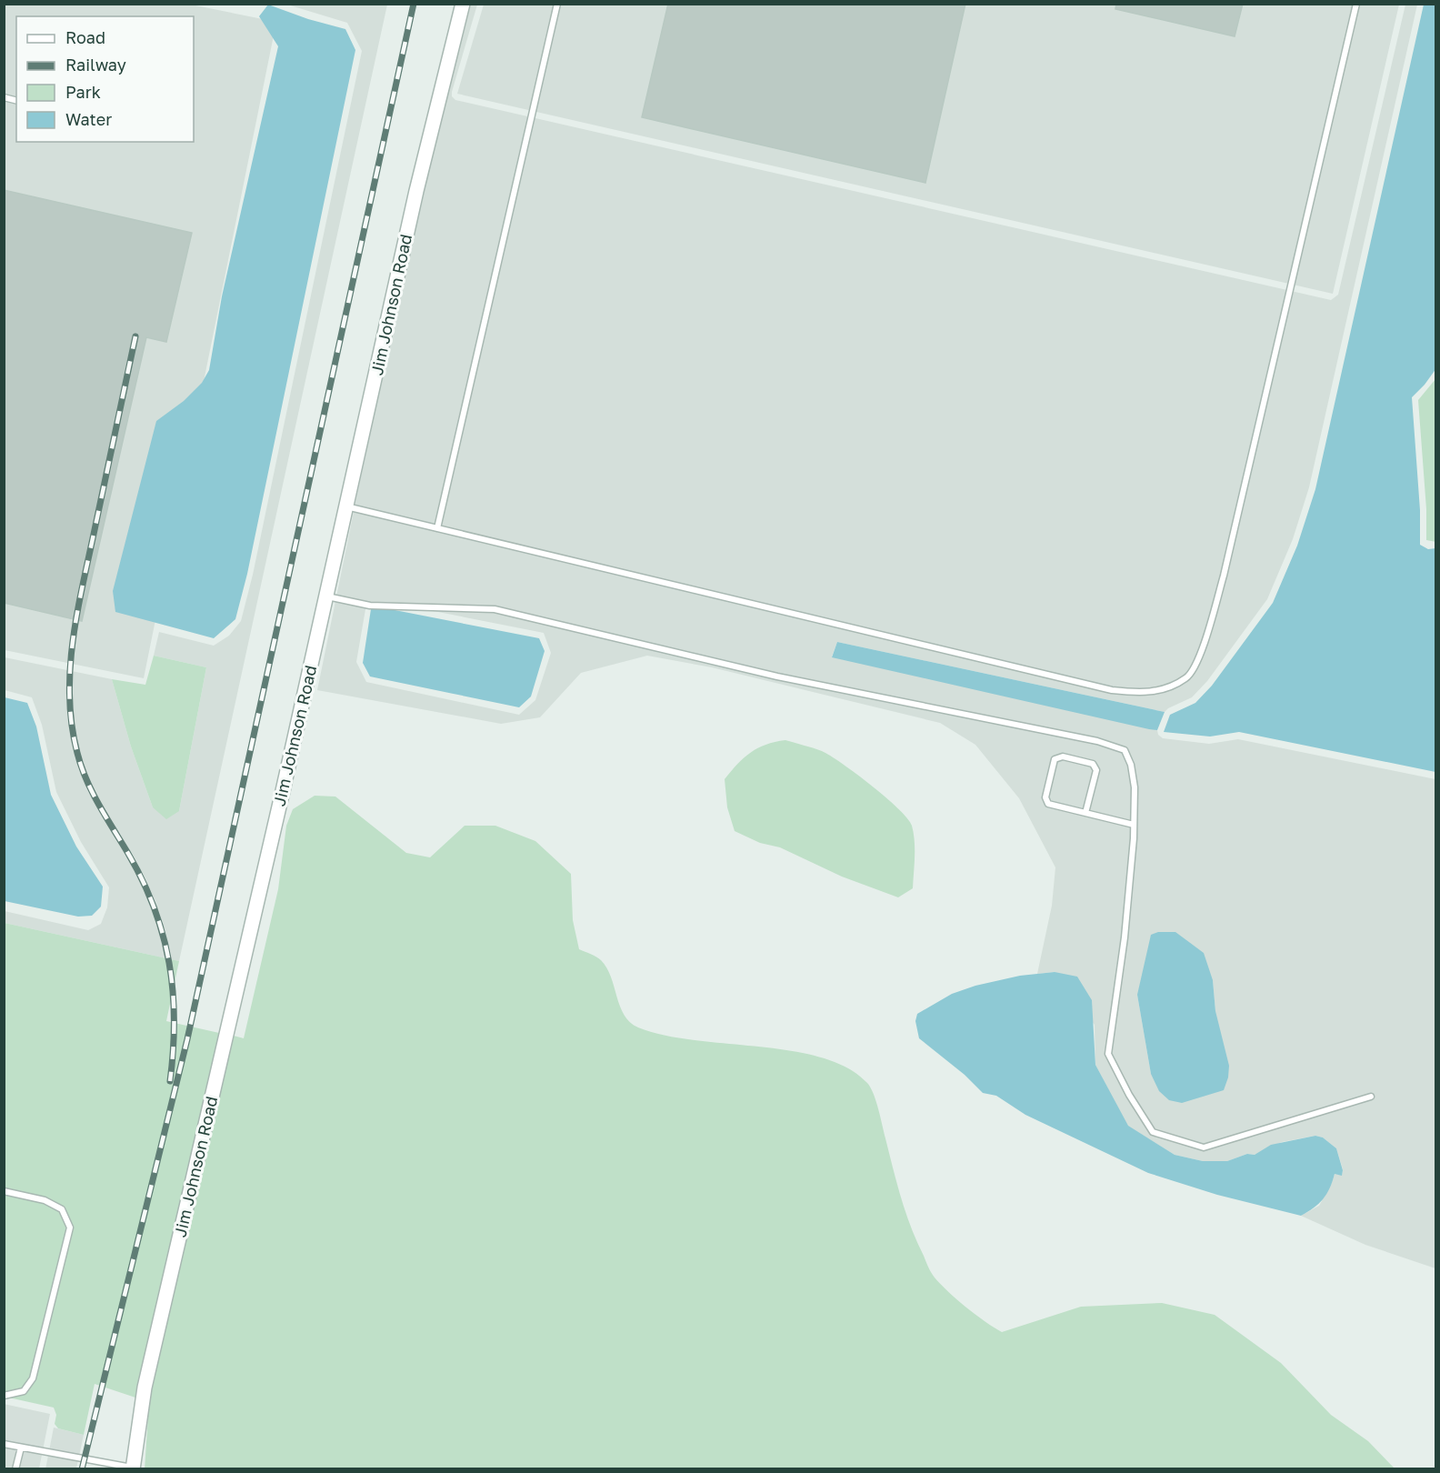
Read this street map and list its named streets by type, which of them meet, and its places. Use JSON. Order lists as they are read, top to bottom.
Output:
{
  "streets": {
    "street": ["Jim Johnson Road"]
  },
  "legend": [
    "Road",
    "Railway",
    "Park",
    "Water"
  ]
}
